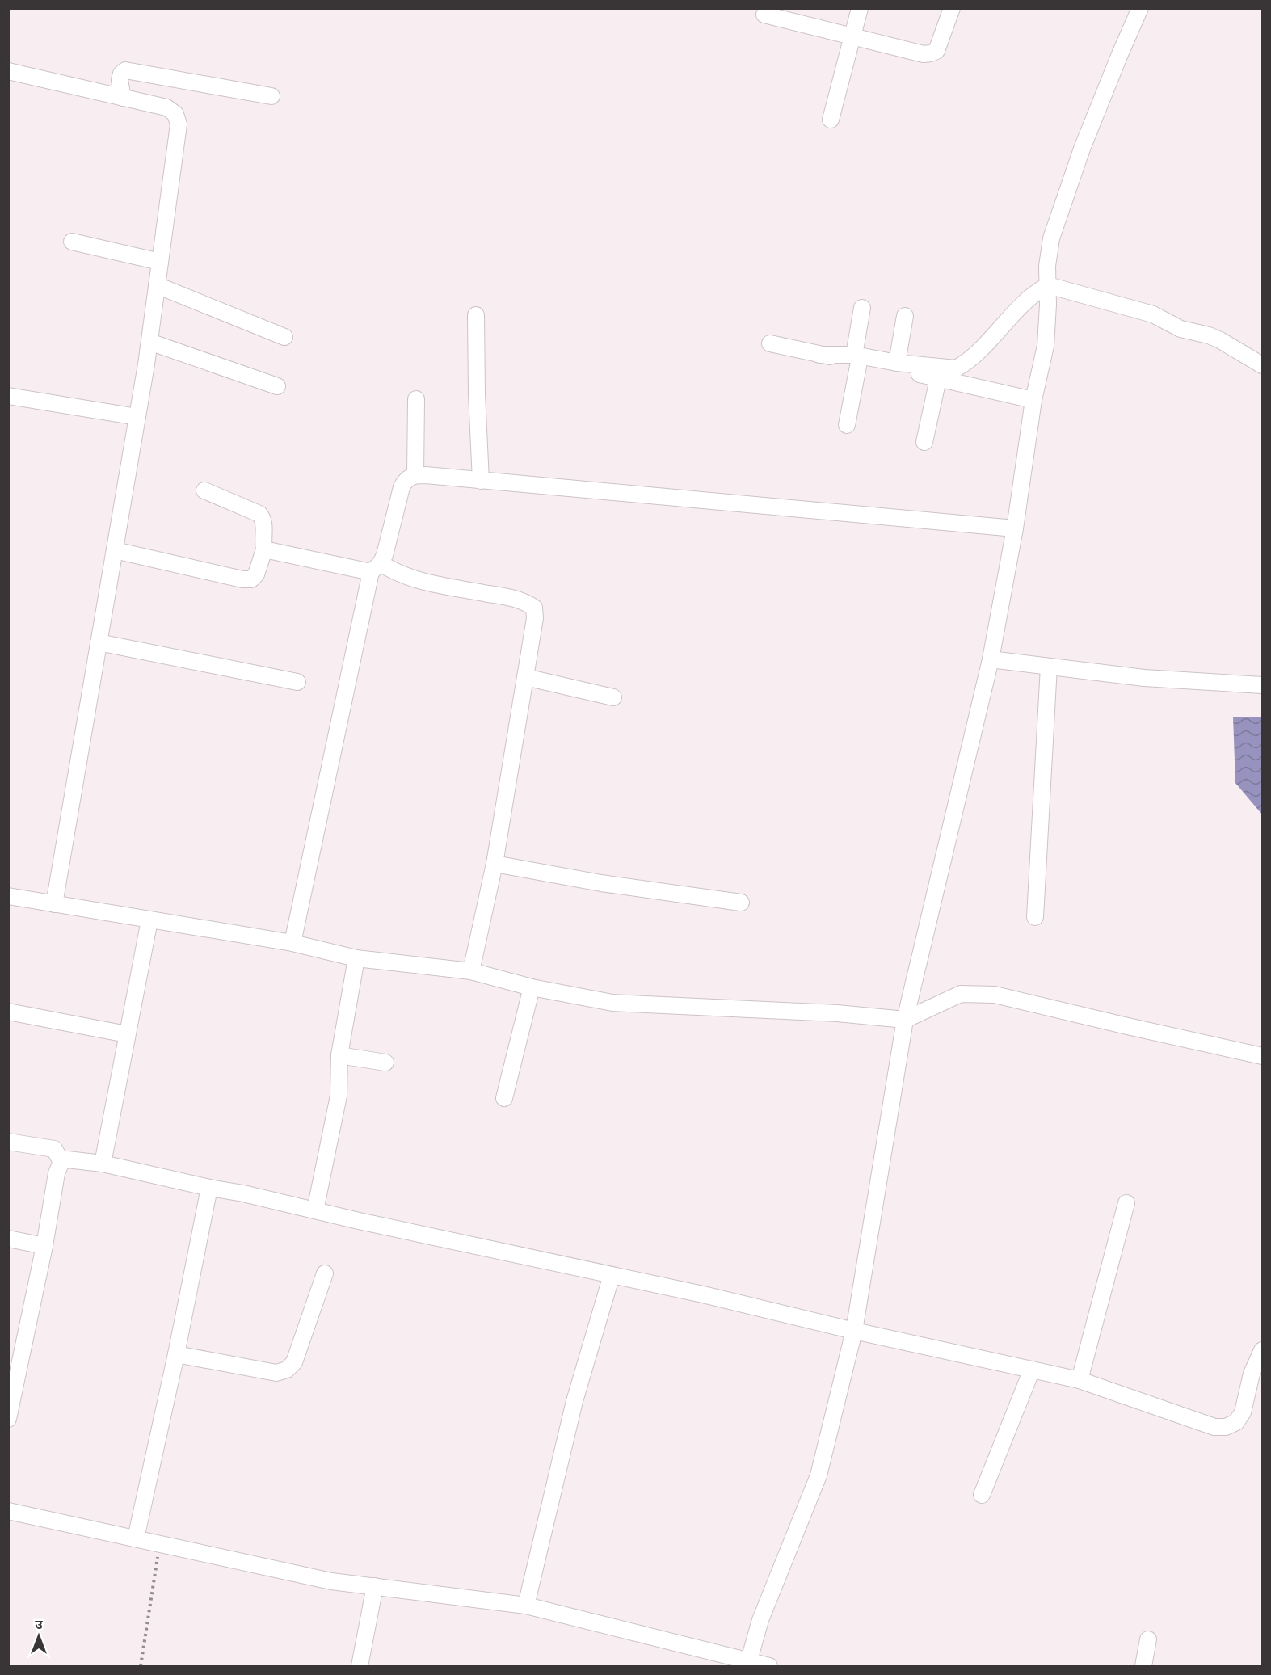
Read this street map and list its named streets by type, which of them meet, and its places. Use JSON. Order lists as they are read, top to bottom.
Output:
{
  "north": "top"
}
